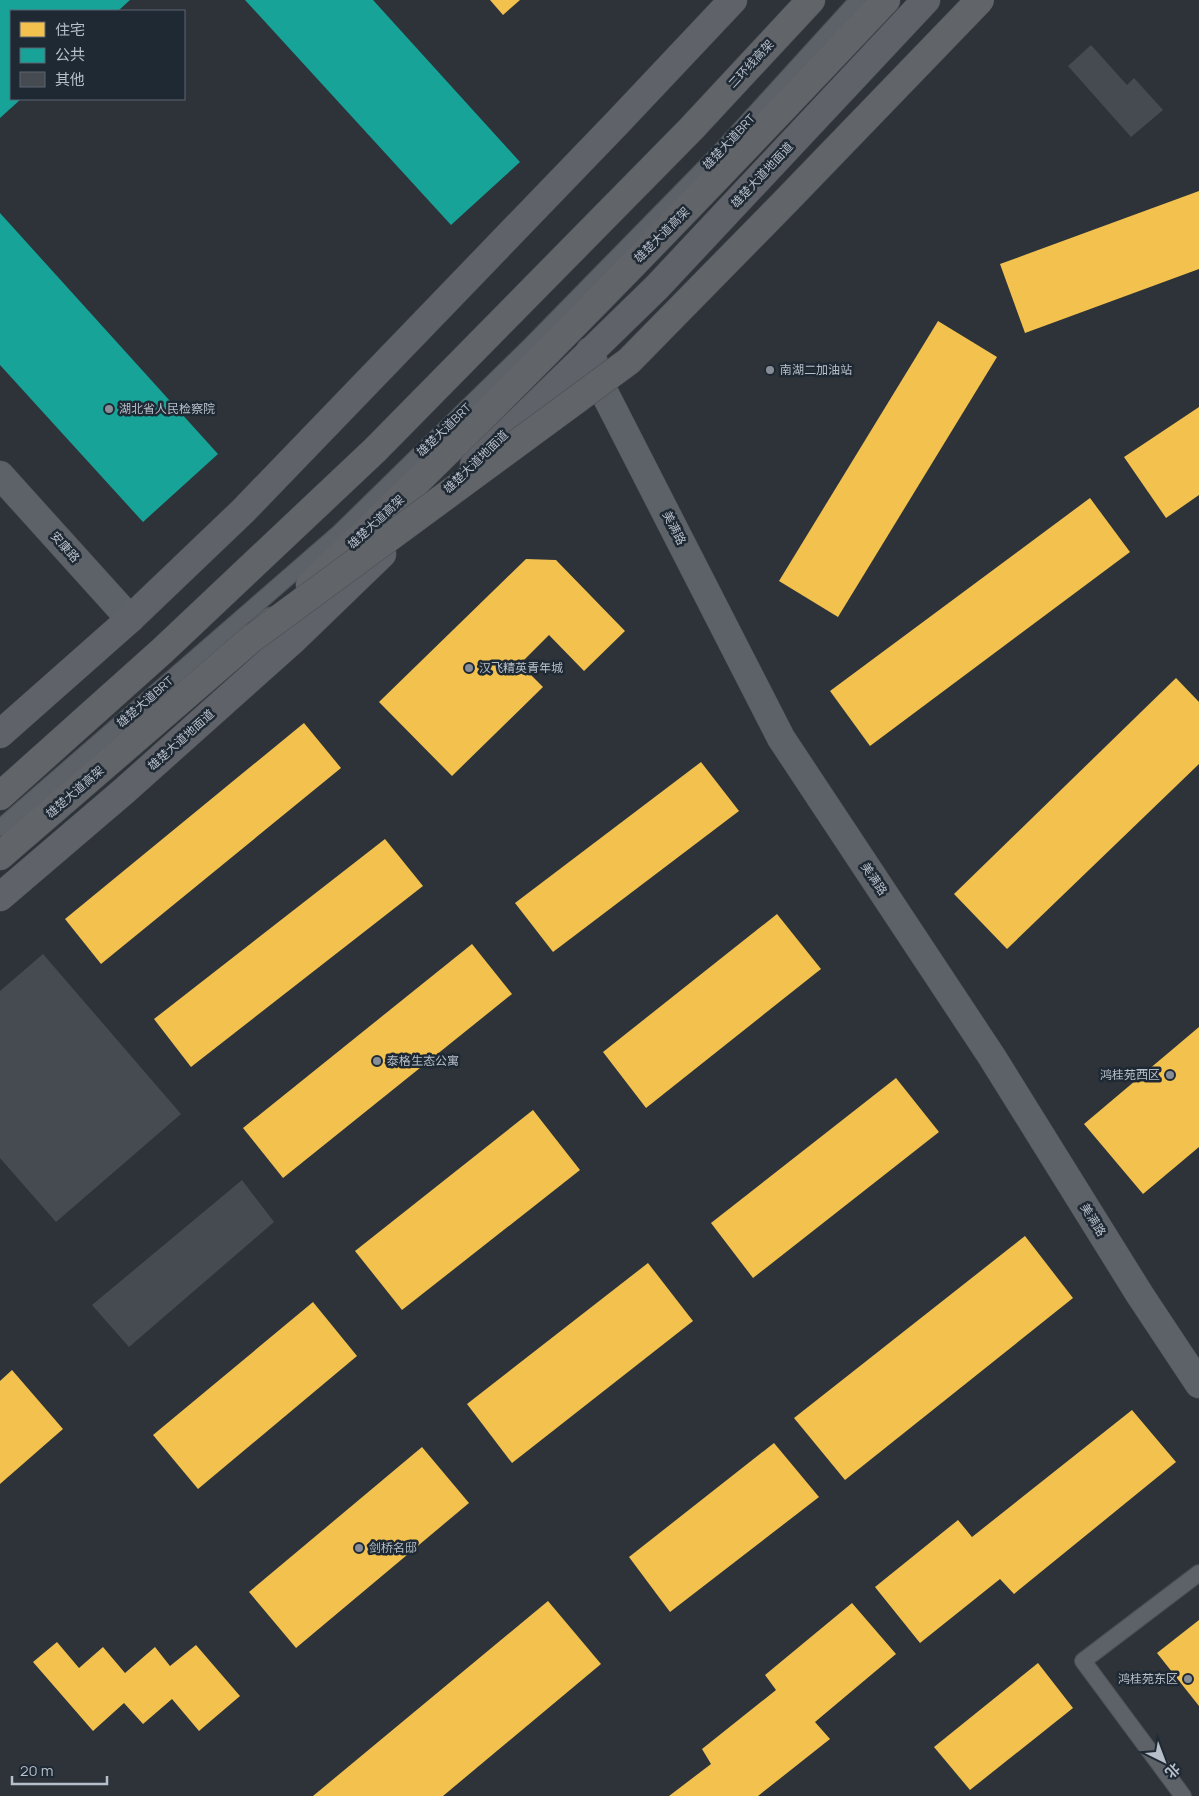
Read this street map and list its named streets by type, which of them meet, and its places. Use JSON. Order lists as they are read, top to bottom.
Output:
{
  "streets": {
    "highway": ["二环线高架", "雄楚大道高架"],
    "main road": ["雄楚大道地面道"],
    "street": ["美满路", "安康路"],
    "lane": ["雄楚大道BRT"]
  },
  "crossings": [
    ["雄楚大道地面道", "美满路"]
  ],
  "places": [
    "南湖二加油站",
    "湖北省人民检察院",
    "汉飞精英青年城",
    "泰格生态公寓",
    "鸿桂苑西区",
    "剑桥名邸",
    "鸿桂苑东区"
  ],
  "legend": ["住宅", "公共", "其他"],
  "scale_bar": "20 m",
  "north": "bottom right"
}
